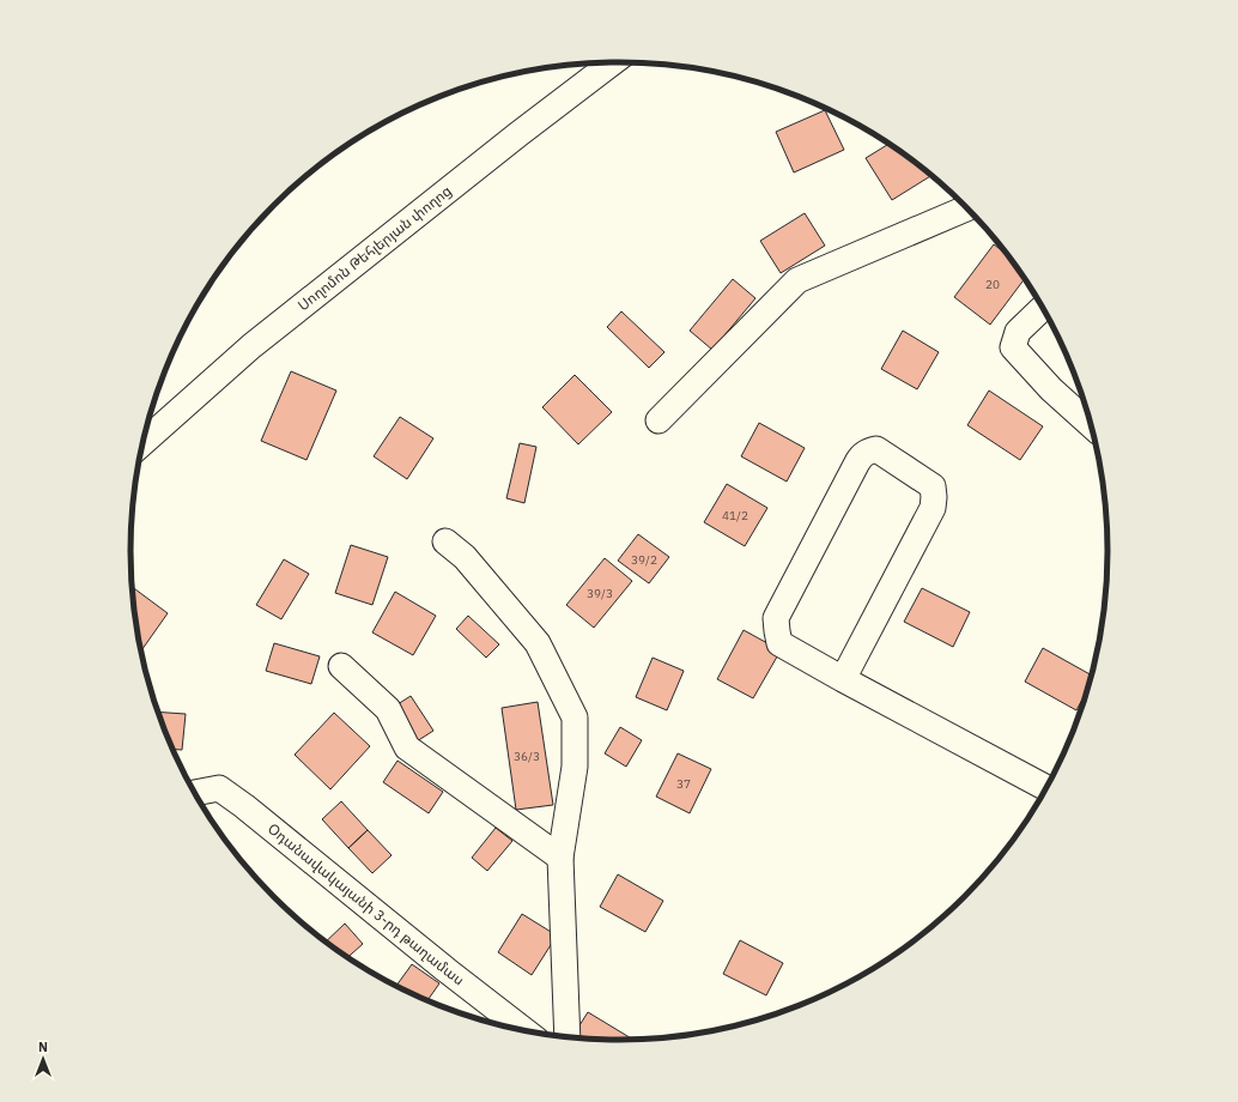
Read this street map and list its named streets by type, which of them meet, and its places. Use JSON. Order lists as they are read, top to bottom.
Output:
{
  "streets": {
    "street": ["Սողոմոն Թեհլերյան փողոց", "Օդանավակայանի 3-րդ թաղամաս"]
  },
  "house_numbers": [
    "20",
    "41/2",
    "39/2",
    "39/3",
    "36/3",
    "37"
  ],
  "north": "top"
}
